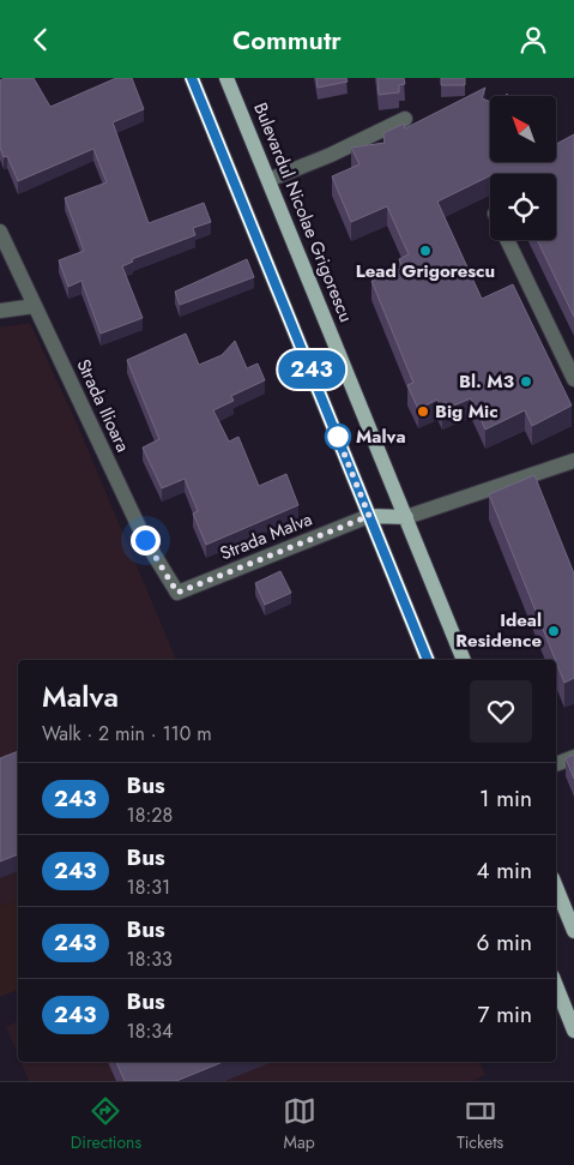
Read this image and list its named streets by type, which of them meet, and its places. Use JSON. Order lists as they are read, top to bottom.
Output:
{
  "streets": {
    "main road": ["Bulevardul Nicolae Grigorescu"],
    "street": ["Strada Ilioara", "Strada Malva"]
  },
  "crossings": [
    ["Strada Ilioara", "Strada Malva"]
  ],
  "places": [
    "Lead Grigorescu",
    "Bl. M3",
    "Big Mic",
    "Malva",
    "Ideal Residence"
  ],
  "lines": ["bus line 243"],
  "north": "top left",
  "page": {
    "header": "Commutr",
    "on_map": "243",
    "heading": ["Malva", "Walk · 2 min · 110 m"],
    "list": [
      {
        "mark": "243",
        "name": "Bus",
        "note": "18:28",
        "value": "1 min"
      },
      {
        "mark": "243",
        "name": "Bus",
        "note": "18:31",
        "value": "4 min"
      },
      {
        "mark": "243",
        "name": "Bus",
        "note": "18:33",
        "value": "6 min"
      },
      {
        "mark": "243",
        "name": "Bus",
        "note": "18:34",
        "value": "7 min"
      }
    ],
    "tabs": ["Directions", "Map", "Tickets"]
  }
}
